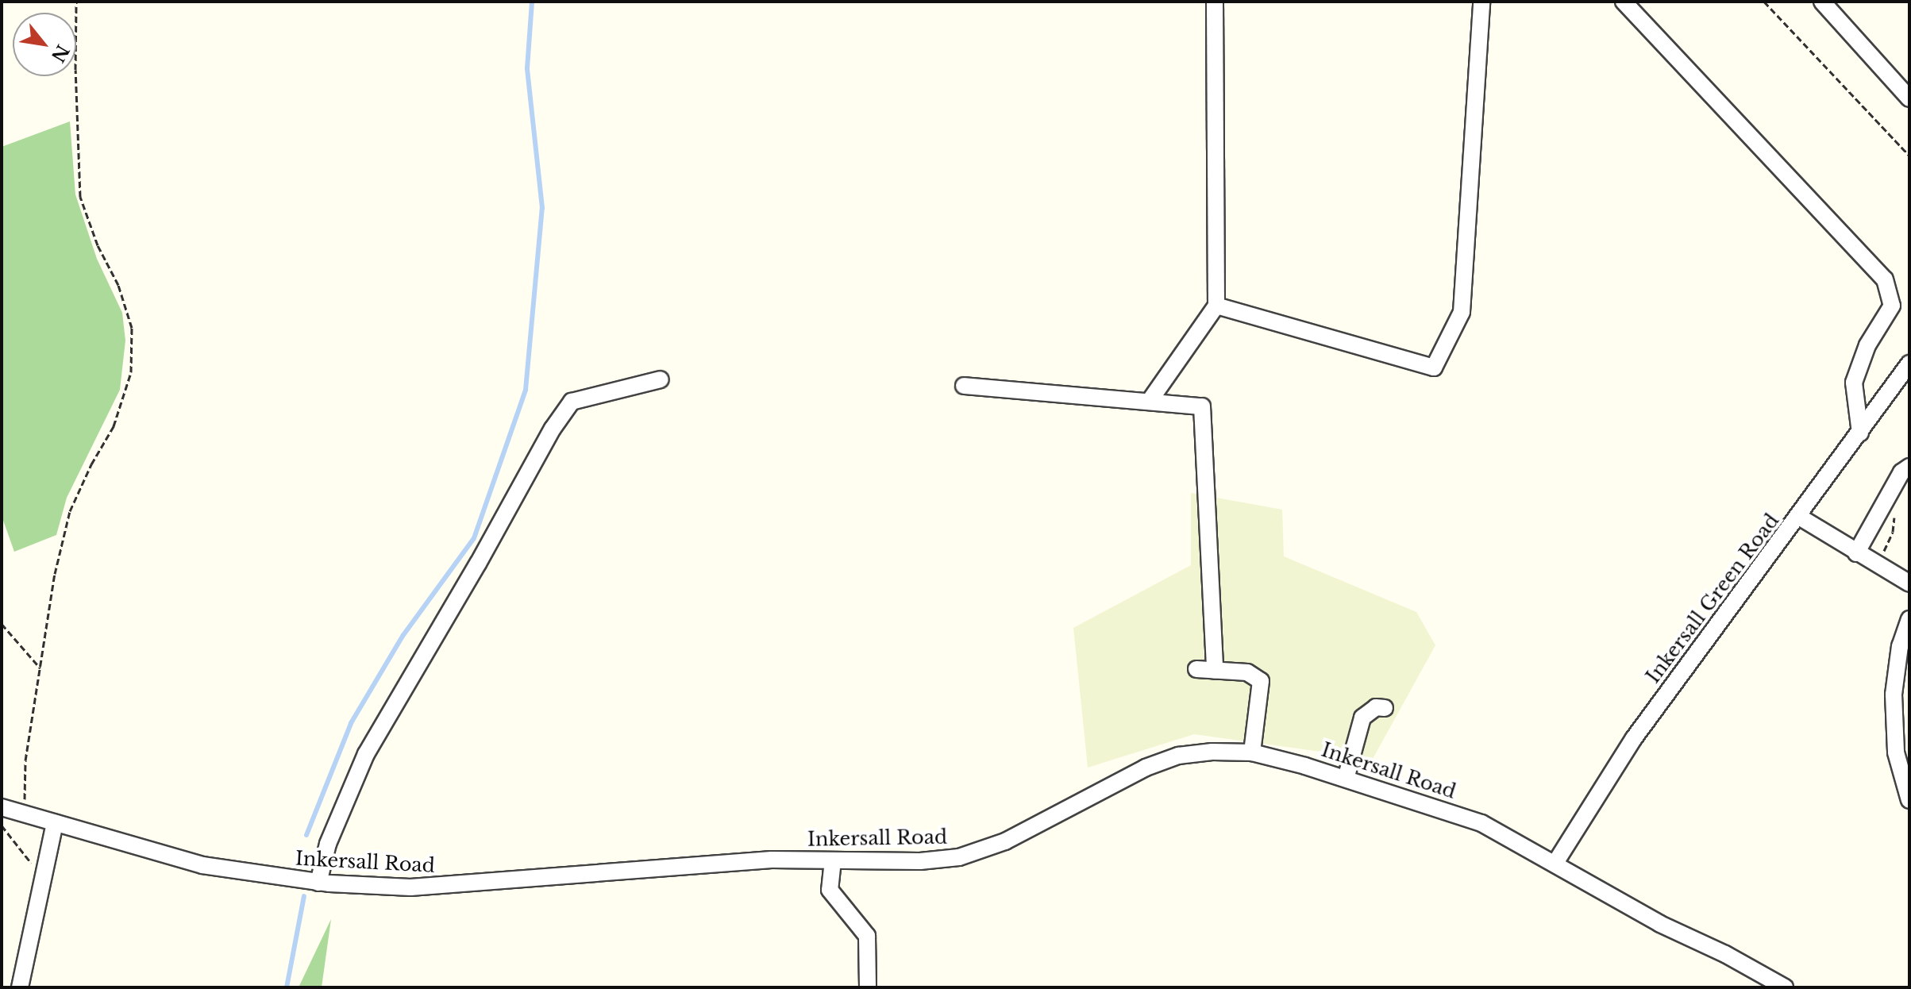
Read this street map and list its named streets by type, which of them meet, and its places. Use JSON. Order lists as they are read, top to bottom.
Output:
{
  "streets": {
    "street": ["Inkersall Green Road", "Inkersall Road"]
  },
  "crossings": [
    ["Inkersall Green Road", "Inkersall Road"]
  ],
  "north": "bottom right"
}
